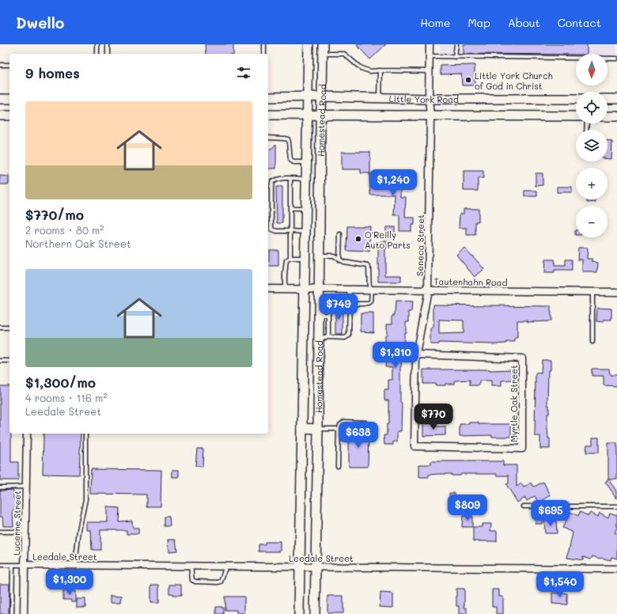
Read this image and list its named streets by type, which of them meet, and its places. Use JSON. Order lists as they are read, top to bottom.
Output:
{
  "streets": {
    "main road": ["Little York Road", "Homestead Road"],
    "street": [
      "Seneca Street",
      "Tautenhahn Road",
      "Myrtle Oak Street",
      "Lucerne Street",
      "Leedale Street"
    ]
  },
  "crossings": [
    ["Little York Road", "Homestead Road"],
    ["Little York Road", "Seneca Street"],
    ["Homestead Road", "Tautenhahn Road"],
    ["Homestead Road", "Leedale Street"],
    ["Seneca Street", "Tautenhahn Road"],
    ["Seneca Street", "Myrtle Oak Street"],
    ["Lucerne Street", "Leedale Street"]
  ],
  "places": ["Little York Church of God in Christ", "O'Reilly Auto Parts"],
  "north": "bottom",
  "page": {
    "header": "Dwello",
    "nav": [
      "Home",
      "Map",
      "About",
      "Contact"
    ],
    "map_buttons": ["+", "−"],
    "heading": "9 homes",
    "list": [
      {
        "name": "$770/mo",
        "note": "2 rooms · 80 m² · Northern Oak Street"
      },
      {
        "name": "$1,300/mo",
        "note": "4 rooms · 116 m² · Leedale Street"
      }
    ],
    "price": [
      "$1,240",
      "$749",
      "$1,310",
      "$770",
      "$638",
      "$809",
      "$695",
      "$1,300",
      "$1,540"
    ]
  }
}
